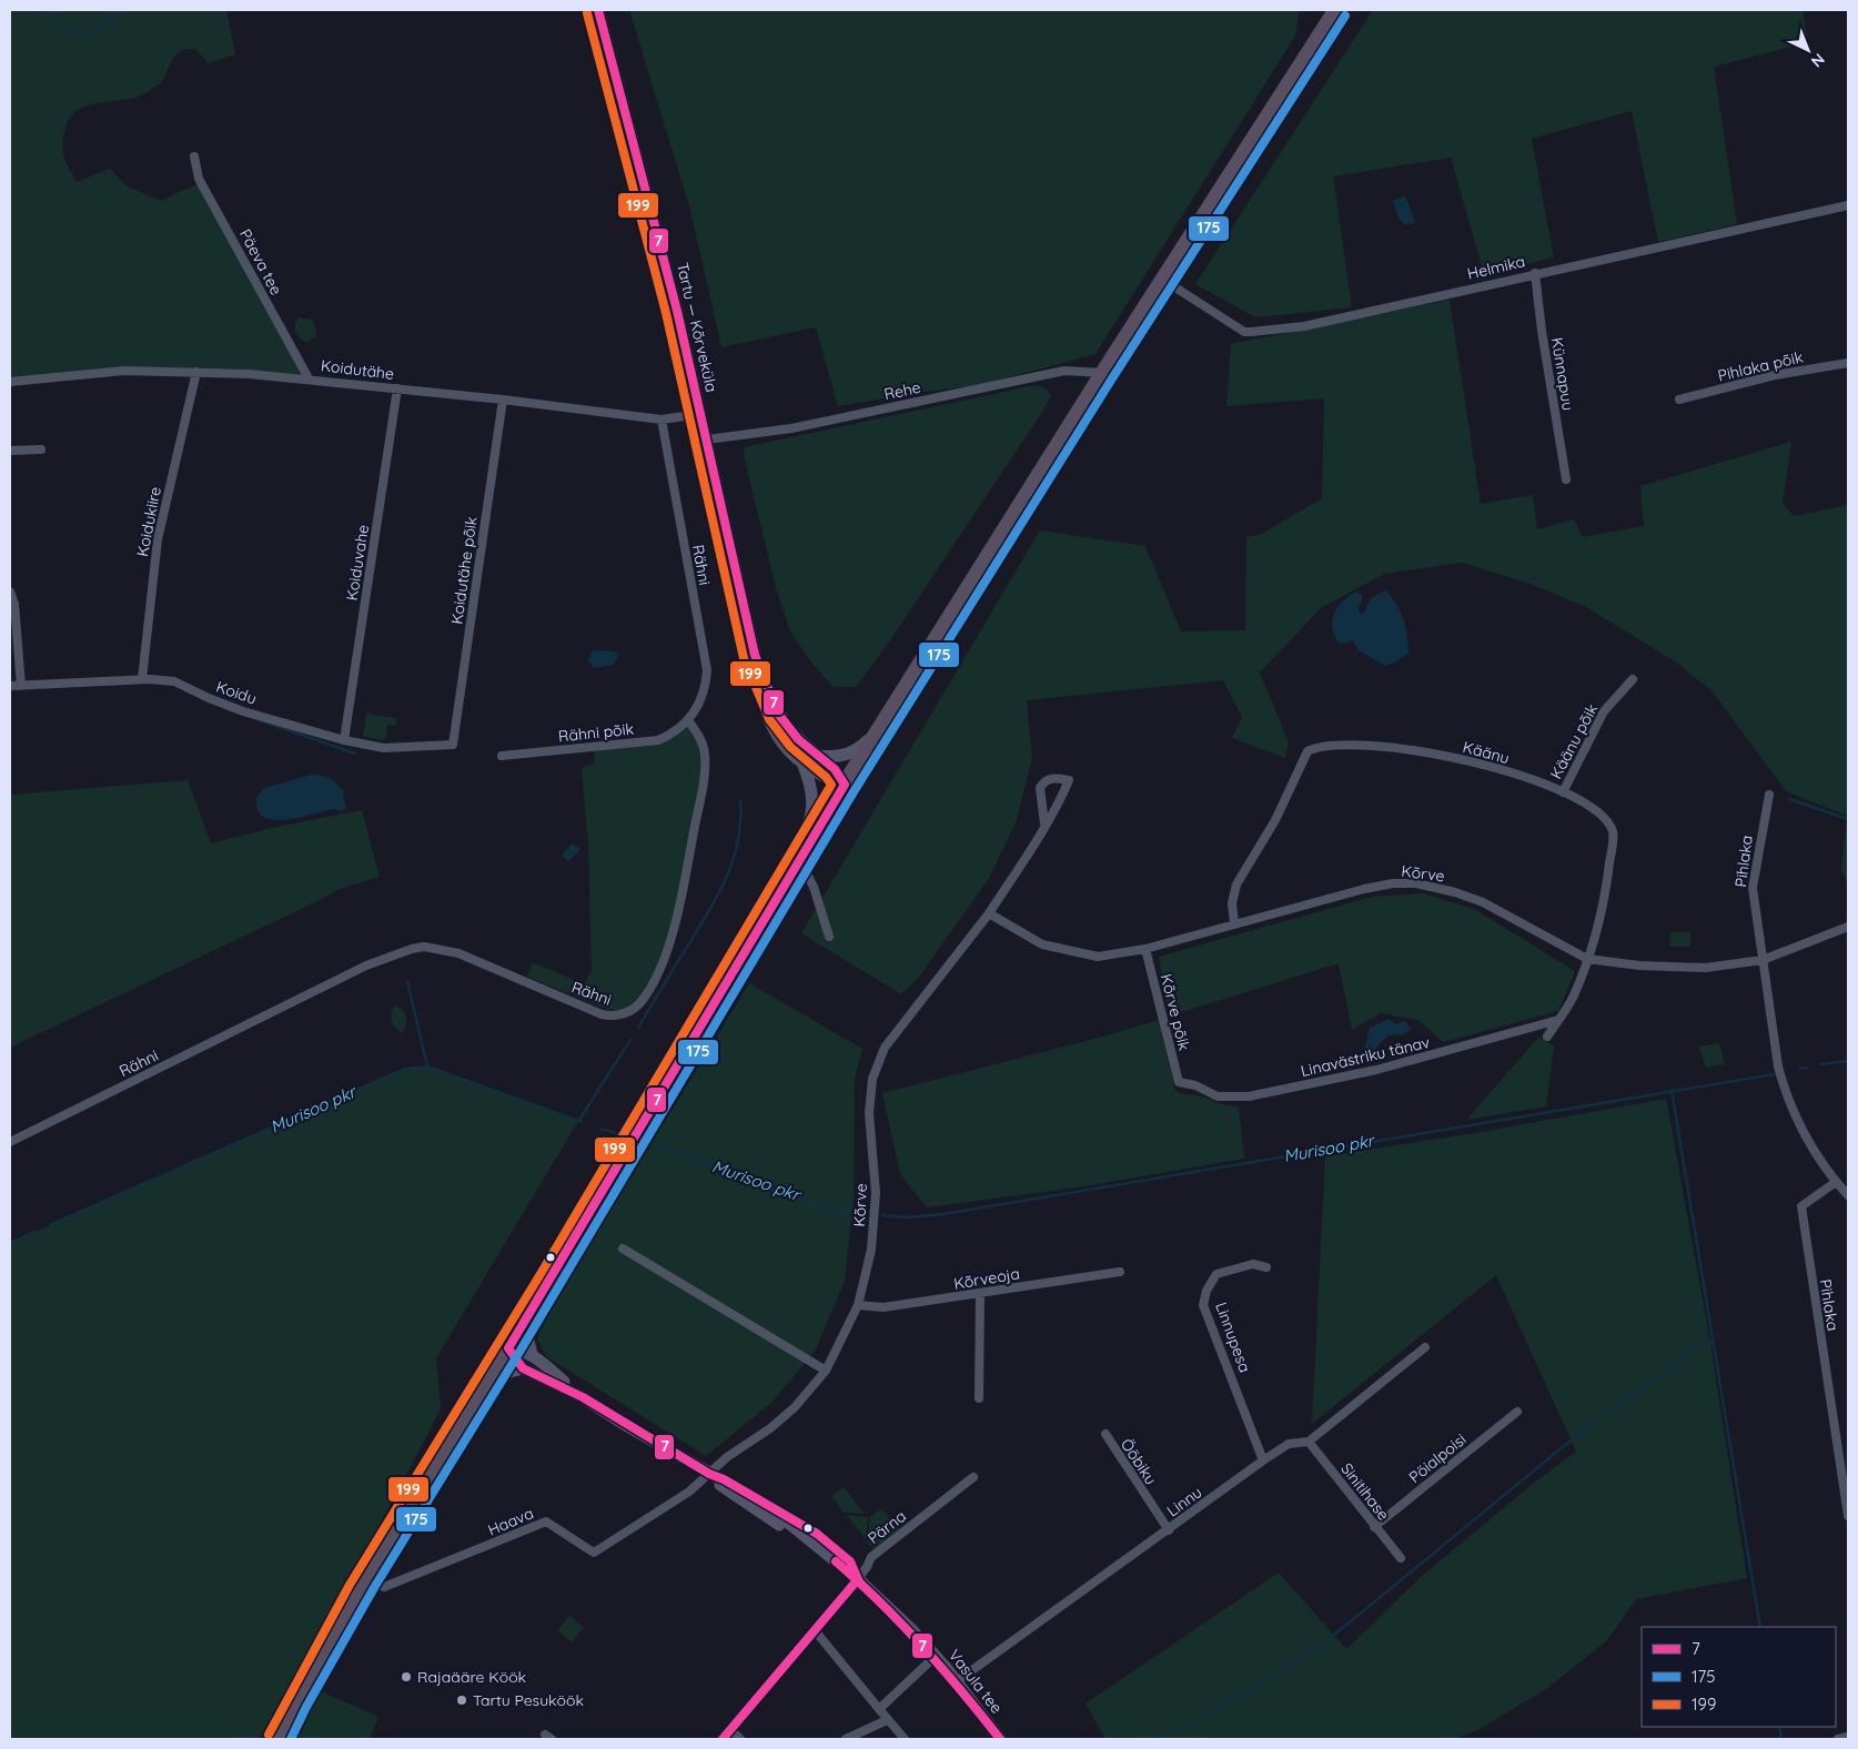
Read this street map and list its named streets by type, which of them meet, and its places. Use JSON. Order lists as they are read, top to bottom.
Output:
{
  "streets": {
    "main road": ["Tartu — Kõrveküla", "Vasula tee"],
    "street": [
      "Päeva tee",
      "Helmika",
      "Pihlaka põik",
      "Koidutähe",
      "Künnapuu",
      "Rehe",
      "Koidukiire",
      "Koiduvahe",
      "Rähni",
      "Koidutähe põik",
      "Koidu",
      "Rähni põik",
      "Käänu põik",
      "Käänu",
      "Pihlaka",
      "Kõrve",
      "Kõrve põik",
      "Linavästriku tänav",
      "Kõrveoja",
      "Linnupesa",
      "Pöialpoisi",
      "Ööbiku",
      "Sinitihase",
      "Linnu",
      "Haava",
      "Pärna"
    ]
  },
  "crossings": [
    ["Päeva tee", "Koidutähe"],
    ["Helmika", "Künnapuu"],
    ["Tartu — Kõrveküla", "Koidutähe"],
    ["Tartu — Kõrveküla", "Rehe"],
    ["Koidutähe", "Koidukiire"],
    ["Koidutähe", "Koiduvahe"],
    ["Koidutähe", "Rähni"],
    ["Koidutähe", "Koidutähe põik"],
    ["Koidukiire", "Koidu"],
    ["Koiduvahe", "Koidu"],
    ["Rähni", "Rähni põik"],
    ["Koidutähe põik", "Koidu"],
    ["Käänu põik", "Käänu"],
    ["Käänu", "Kõrve"],
    ["Käänu", "Linavästriku tänav"],
    ["Pihlaka", "Kõrve"],
    ["Kõrve", "Kõrve põik"],
    ["Kõrve", "Kõrveoja"],
    ["Kõrve", "Haava"],
    ["Kõrve", "Vasula tee"],
    ["Kõrve põik", "Linavästriku tänav"],
    ["Linnupesa", "Linnu"],
    ["Pöialpoisi", "Sinitihase"],
    ["Ööbiku", "Linnu"],
    ["Sinitihase", "Linnu"],
    ["Linnu", "Vasula tee"],
    ["Haava", "Vasula tee"],
    ["Pärna", "Vasula tee"]
  ],
  "water": ["Murisoo pkr"],
  "places": ["Rajaääre Köök", "Tartu Pesuköök"],
  "lines": ["transit line 7", "transit line 199", "transit line 175"],
  "legend": ["7", "175", "199"],
  "north": "bottom right"
}
